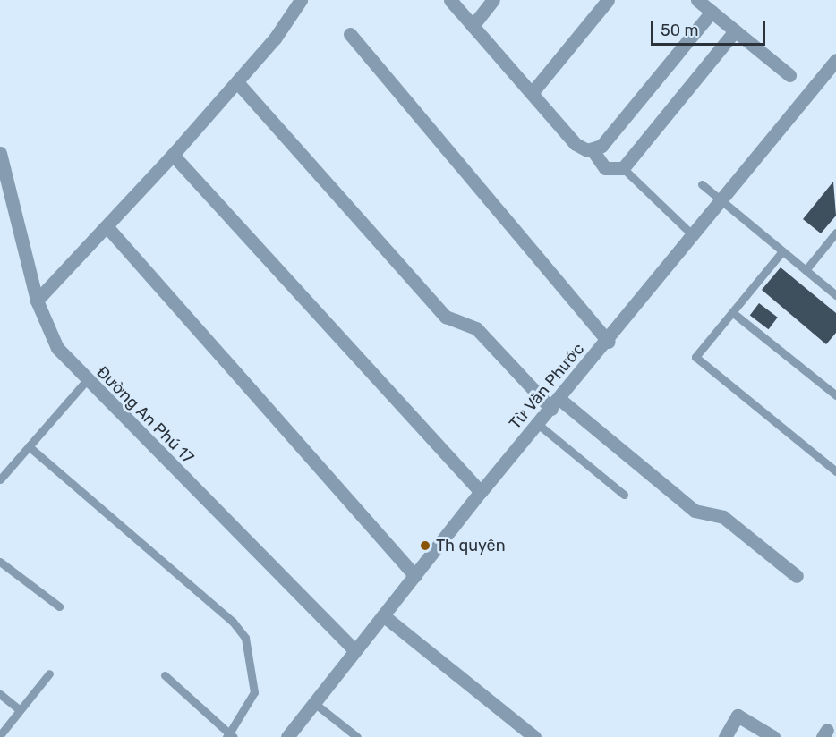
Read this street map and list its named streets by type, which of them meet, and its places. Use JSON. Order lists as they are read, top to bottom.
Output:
{
  "streets": {
    "street": ["Từ Văn Phước", "Đường An Phú 17"]
  },
  "crossings": [
    ["Từ Văn Phước", "Đường An Phú 17"]
  ],
  "places": ["Th quyên"],
  "scale_bar": "50 m"
}
